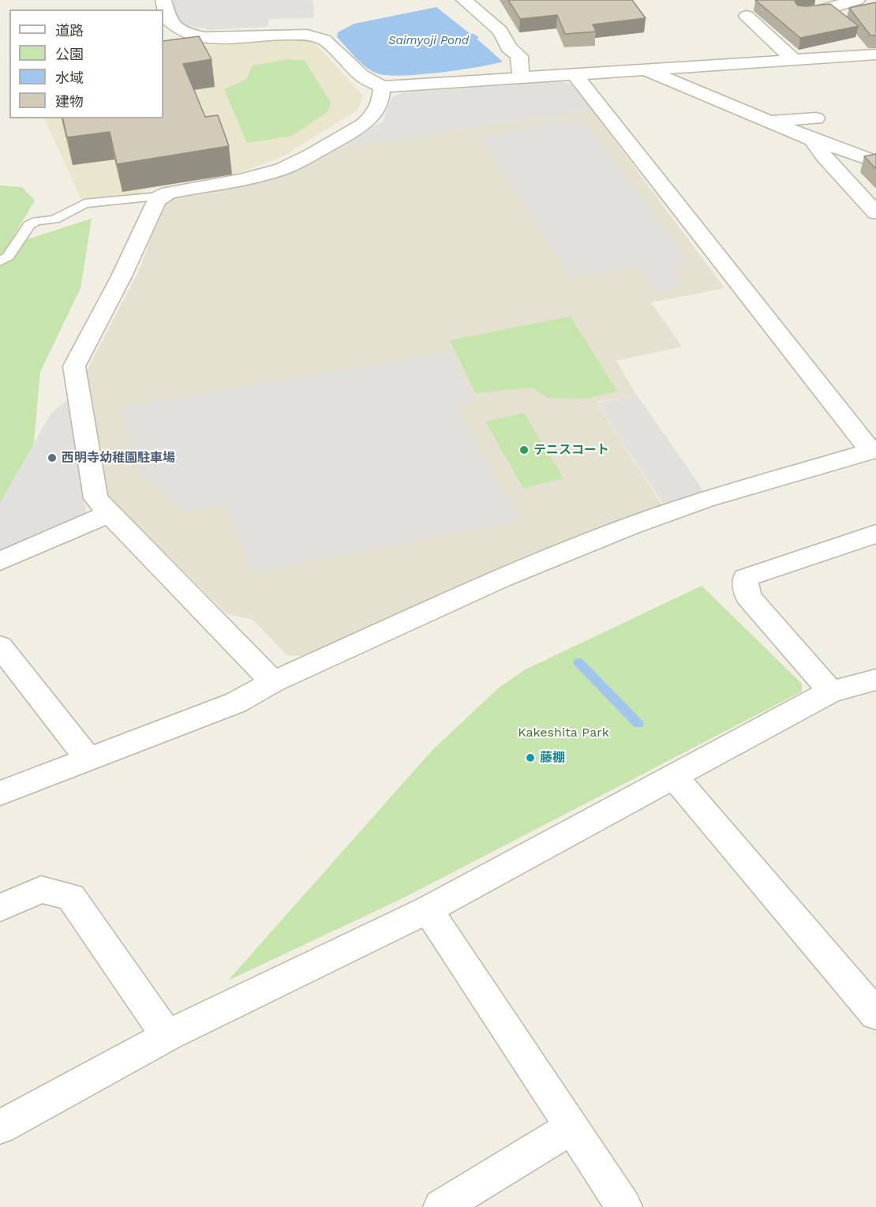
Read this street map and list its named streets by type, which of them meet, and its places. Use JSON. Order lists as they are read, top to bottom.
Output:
{
  "water": ["Saimyoji Pond"],
  "parks": ["Kakeshita Park"],
  "places": ["テニスコート", "西明寺幼稚園駐車場", "藤棚"],
  "legend": [
    "道路",
    "公園",
    "水域",
    "建物"
  ]
}
